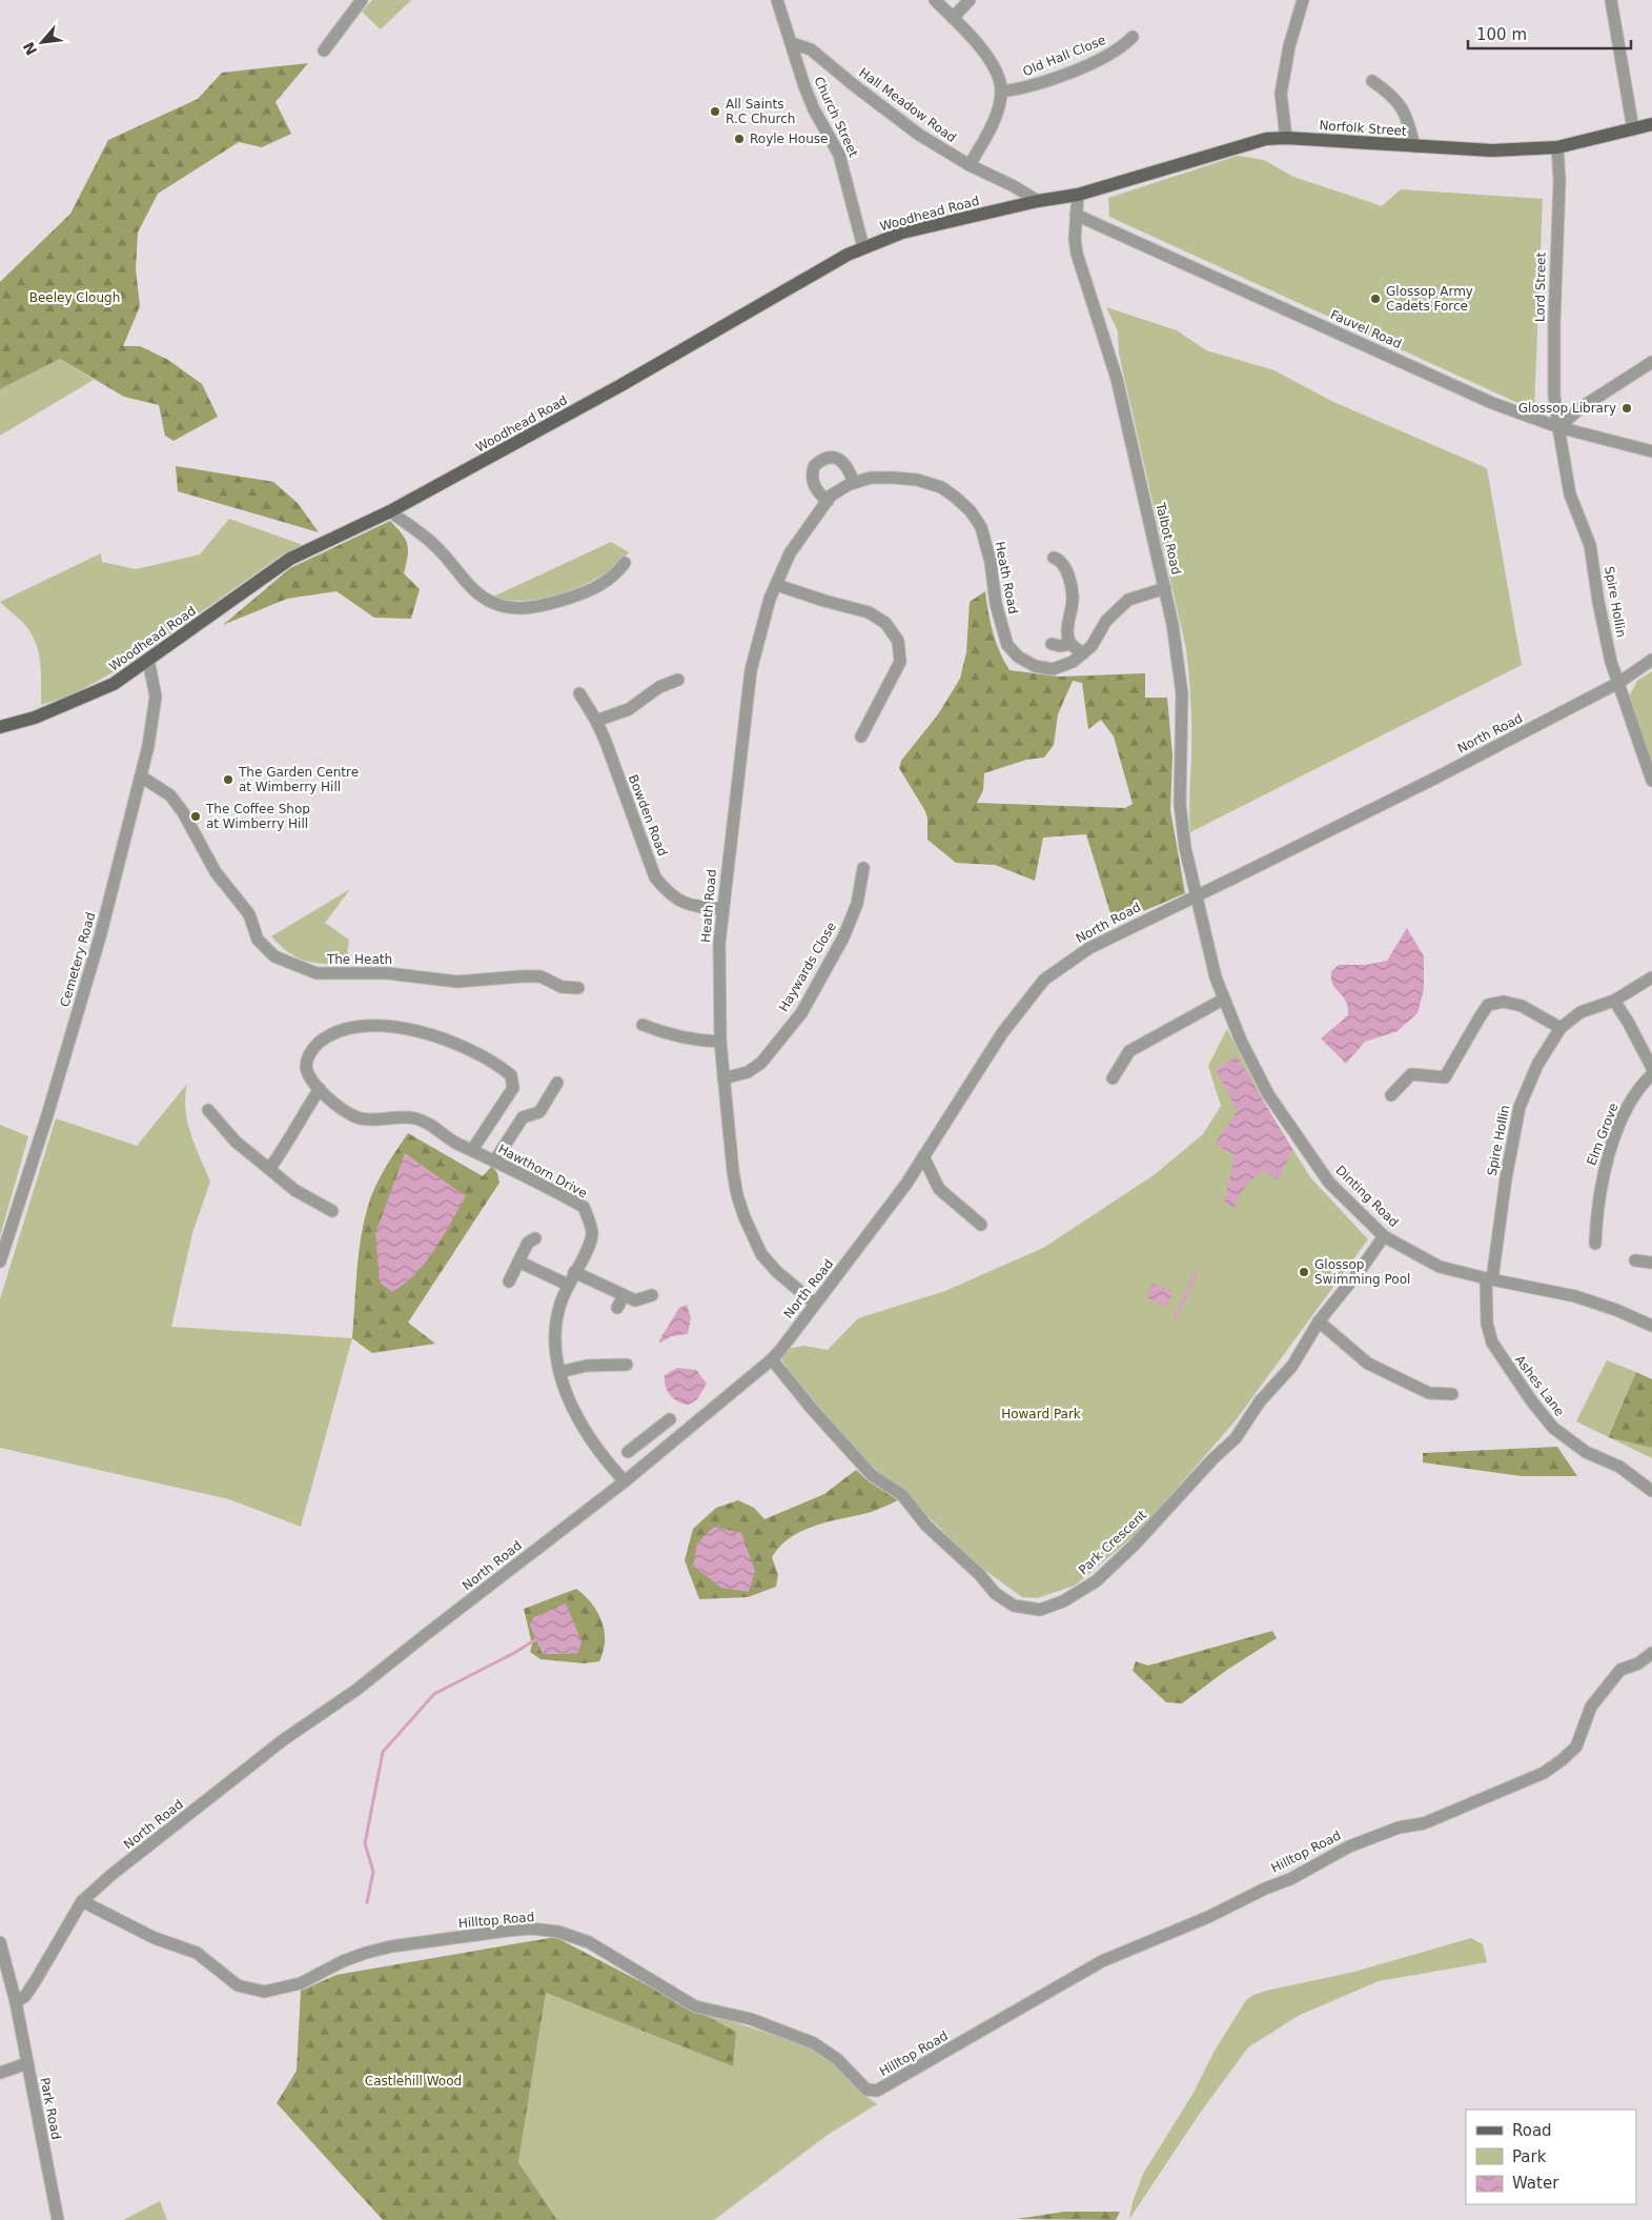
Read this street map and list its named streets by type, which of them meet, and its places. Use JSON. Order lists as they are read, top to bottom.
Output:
{
  "streets": {
    "main road": ["Norfolk Street", "Woodhead Road"],
    "street": [
      "Old Hall Close",
      "Hall Meadow Road",
      "Church Street",
      "Lord Street",
      "Fauvel Road",
      "Talbot Road",
      "Heath Road",
      "Spire Hollin",
      "North Road",
      "Bowden Road",
      "Cemetery Road",
      "The Heath",
      "Haywards Close",
      "Elm Grove",
      "Hawthorn Drive",
      "Dinting Road",
      "Ashes Lane",
      "Park Crescent",
      "Hilltop Road",
      "Park Road"
    ]
  },
  "crossings": [
    ["Hall Meadow Road", "Church Street"],
    ["Hall Meadow Road", "Woodhead Road"],
    ["Church Street", "Woodhead Road"],
    ["Norfolk Street", "Woodhead Road"],
    ["Norfolk Street", "Lord Street"],
    ["Norfolk Street", "Talbot Road"],
    ["Woodhead Road", "Talbot Road"],
    ["Woodhead Road", "Cemetery Road"],
    ["Lord Street", "Fauvel Road"],
    ["Lord Street", "Spire Hollin"],
    ["Fauvel Road", "Talbot Road"],
    ["Fauvel Road", "Spire Hollin"],
    ["Talbot Road", "Heath Road"],
    ["Talbot Road", "North Road"],
    ["Talbot Road", "Dinting Road"],
    ["Heath Road", "North Road"],
    ["Heath Road", "Bowden Road"],
    ["Heath Road", "Haywards Close"],
    ["Spire Hollin", "North Road"],
    ["Spire Hollin", "Dinting Road"],
    ["Spire Hollin", "Ashes Lane"],
    ["North Road", "Hawthorn Drive"],
    ["North Road", "Dinting Road"],
    ["North Road", "Park Crescent"],
    ["North Road", "Hilltop Road"],
    ["North Road", "Park Road"],
    ["Cemetery Road", "The Heath"],
    ["Dinting Road", "Ashes Lane"],
    ["Dinting Road", "Park Crescent"]
  ],
  "parks": ["Beeley Clough", "Howard Park", "Castlehill Wood"],
  "places": [
    "All Saints R.C Church",
    "Royle House",
    "Glossop Army Cadets Force",
    "Glossop Library",
    "The Garden Centre at Wimberry Hill",
    "The Coffee Shop at Wimberry Hill",
    "Glossop Swimming Pool"
  ],
  "legend": ["Road", "Park", "Water"],
  "scale_bar": "100 m",
  "north": "bottom left"
}
